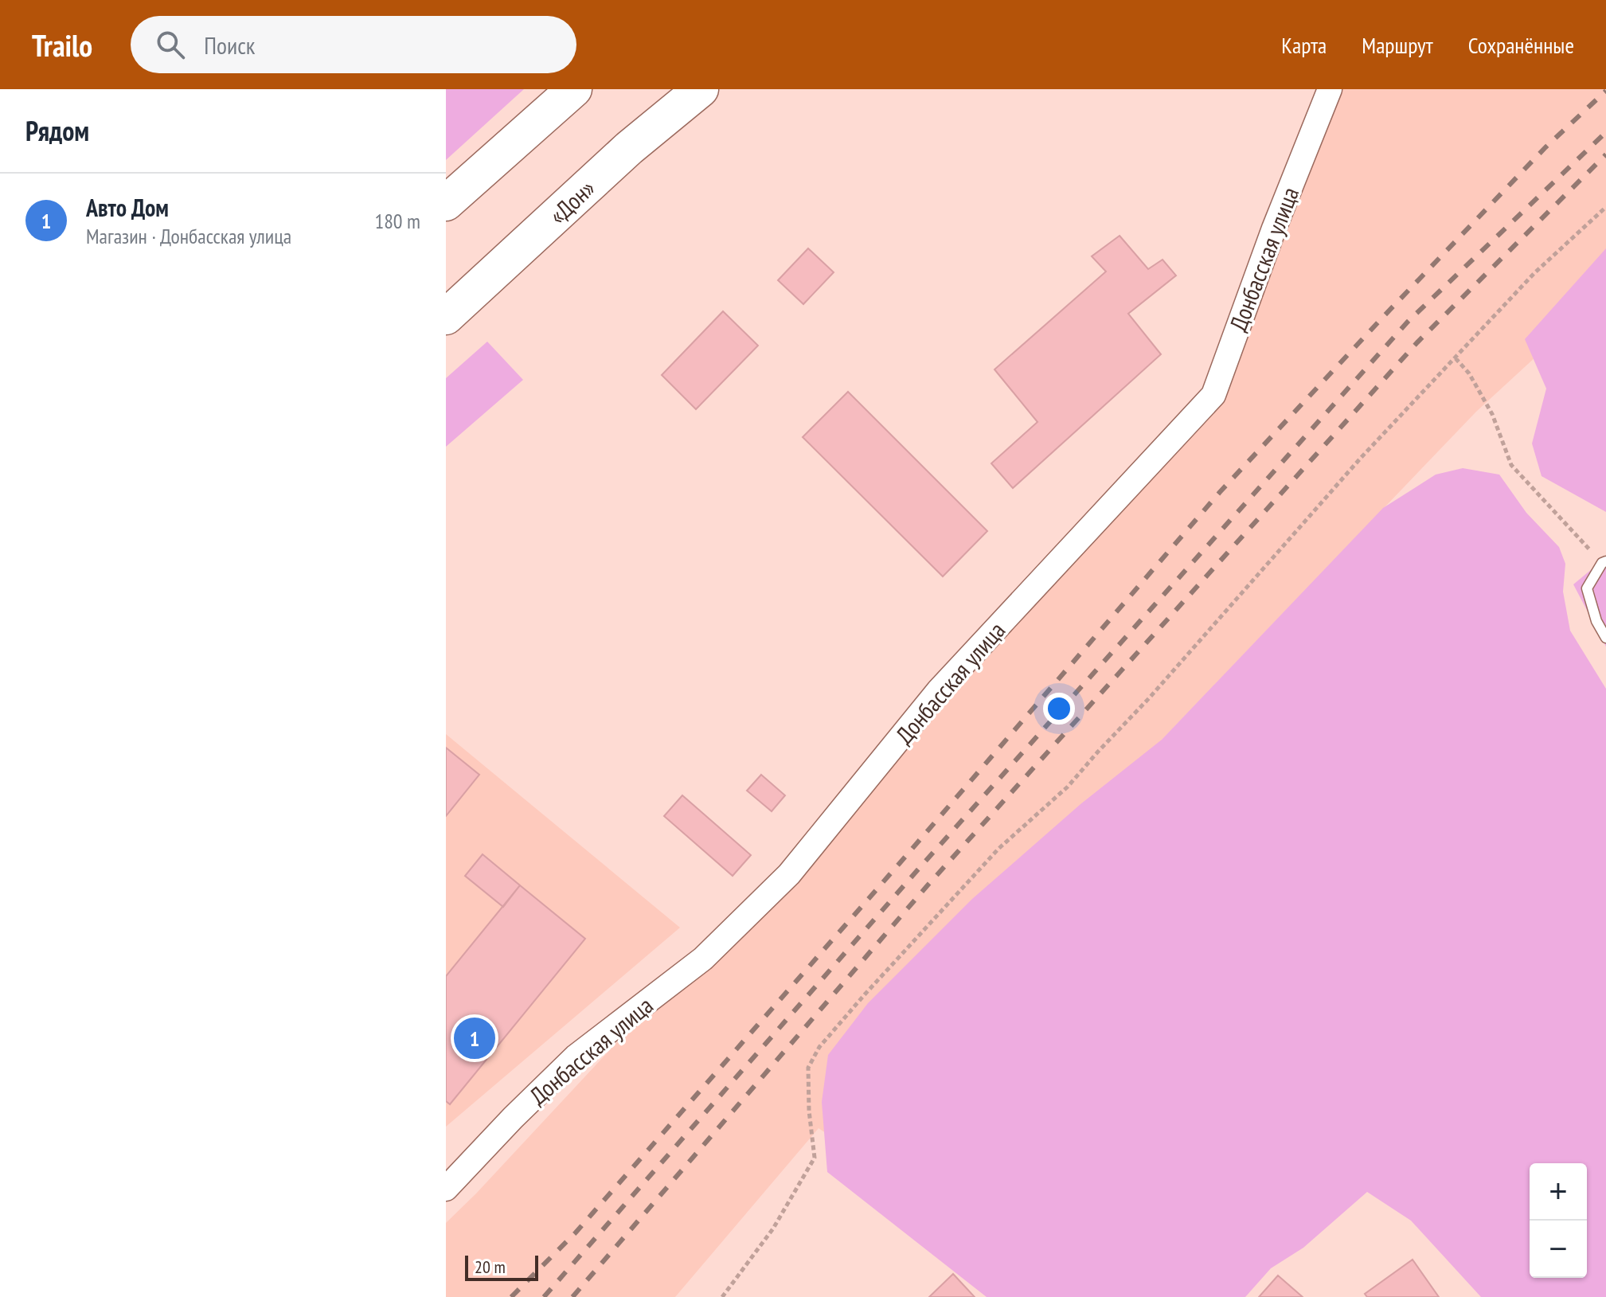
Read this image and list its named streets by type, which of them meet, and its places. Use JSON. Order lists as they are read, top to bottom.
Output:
{
  "streets": {
    "highway": ["«Дон»"],
    "street": ["Донбасская улица"]
  },
  "scale_bar": "20 m",
  "page": {
    "header": "Trailo",
    "search": "Поиск",
    "nav": ["Карта", "Маршрут", "Сохранённые"],
    "heading": "Рядом",
    "list": [
      {
        "mark": "1",
        "name": "Авто Дом",
        "note": "Магазин · Донбасская улица",
        "value": "180 m"
      }
    ],
    "pins": "1",
    "map_buttons": ["+", "−"],
    "scale": "20 m"
  }
}
